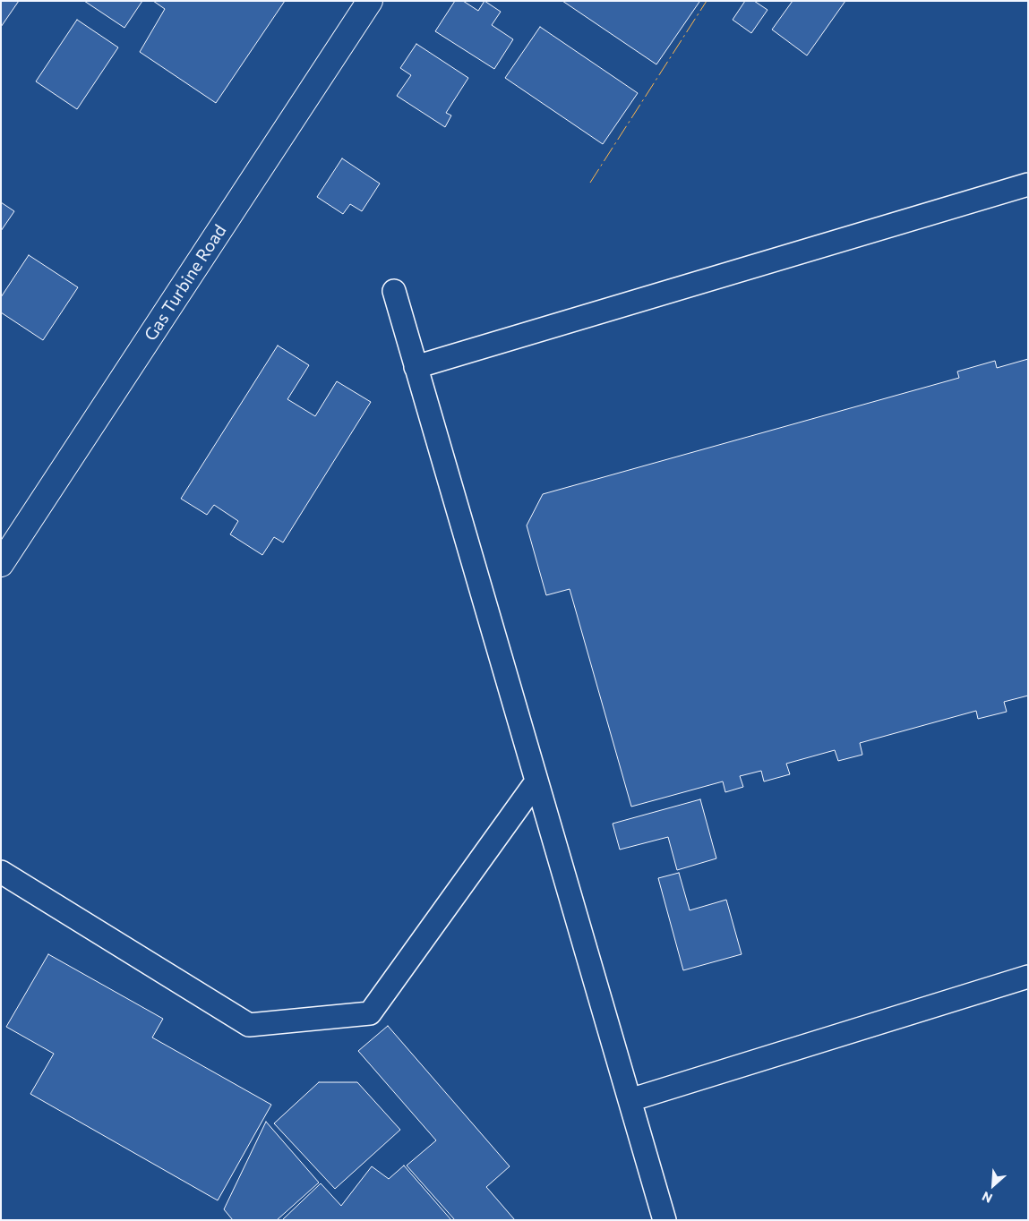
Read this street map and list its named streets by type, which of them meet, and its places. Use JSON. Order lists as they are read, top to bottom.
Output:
{
  "streets": {
    "highway": ["Gas Turbine Road"]
  },
  "north": "bottom left"
}
